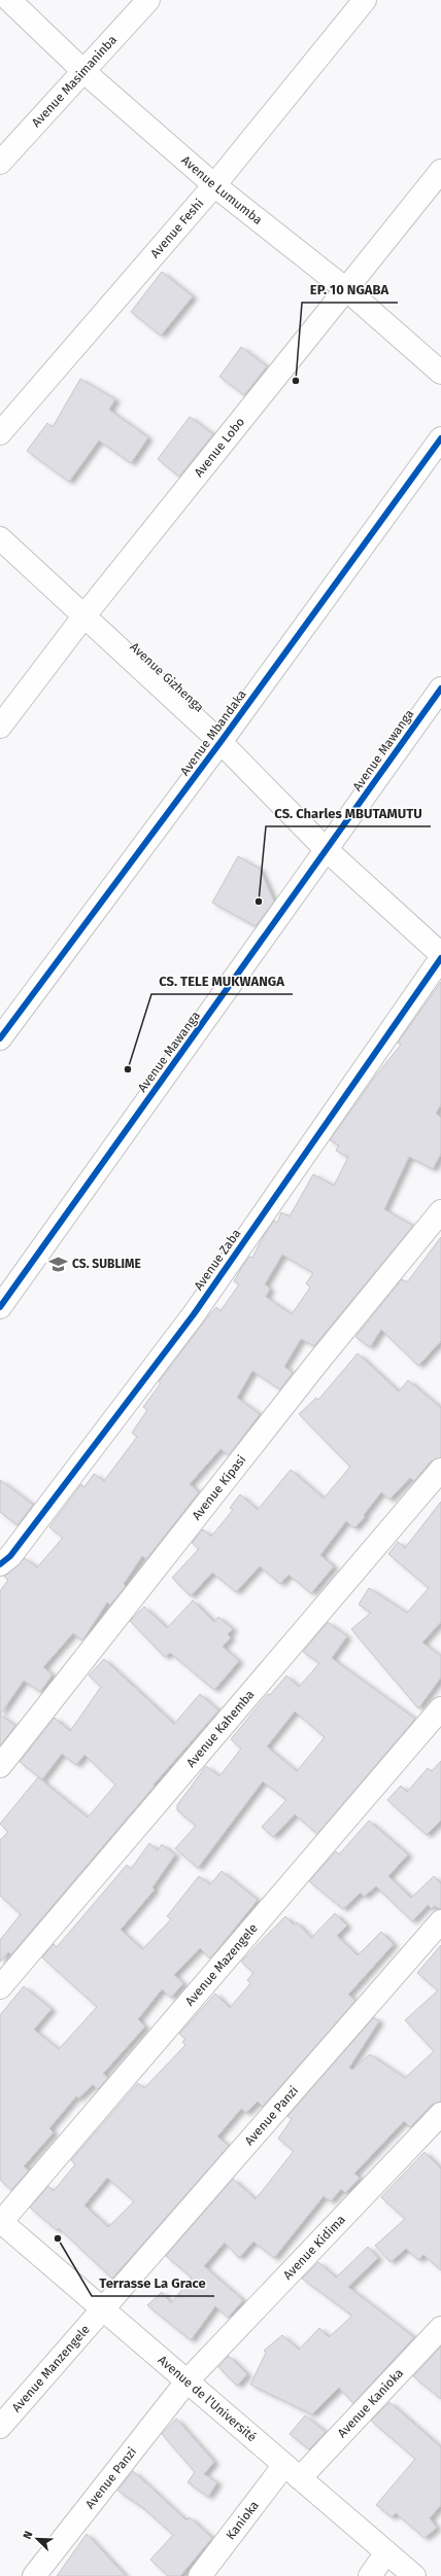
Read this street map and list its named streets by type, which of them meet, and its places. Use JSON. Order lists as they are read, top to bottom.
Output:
{
  "streets": {
    "street": [
      "Avenue Masimaninba",
      "Avenue Lumumba",
      "Avenue Feshi",
      "Avenue Lobo",
      "Avenue Gizhenga",
      "Avenue Mbandaka",
      "Avenue Mawanga",
      "Avenue Zaba",
      "Avenue Kipasi",
      "Avenue Kahemba",
      "Avenue Mazengele",
      "Avenue Panzi",
      "Avenue Kidima",
      "Avenue Manzengele",
      "Avenue de l’Université",
      "Avenue Kanioka",
      "Kanioka"
    ]
  },
  "crossings": [
    ["Avenue Masimaninba", "Avenue Lumumba"],
    ["Avenue Lumumba", "Avenue Feshi"],
    ["Avenue Lumumba", "Avenue Lobo"],
    ["Avenue Lobo", "Avenue Gizhenga"],
    ["Avenue Gizhenga", "Avenue Mbandaka"],
    ["Avenue Gizhenga", "Avenue Mawanga"],
    ["Avenue Mazengele", "Avenue de l’Université"],
    ["Avenue Panzi", "Avenue Kidima"],
    ["Avenue Panzi", "Avenue Manzengele"],
    ["Avenue Panzi", "Avenue de l’Université"],
    ["Avenue Kidima", "Avenue de l’Université"],
    ["Avenue Manzengele", "Avenue de l’Université"],
    ["Avenue de l’Université", "Avenue Kanioka"],
    ["Avenue de l’Université", "Kanioka"],
    ["Avenue Kanioka", "Kanioka"]
  ],
  "places": {
    "other": [
      "EP. 10 NGABA",
      "CS. Charles MBUTAMUTU",
      "CS. TELE MUKWANGA",
      "Terrasse La Grace"
    ],
    "school or university": ["CS. SUBLIME"]
  },
  "north": "top left"
}
